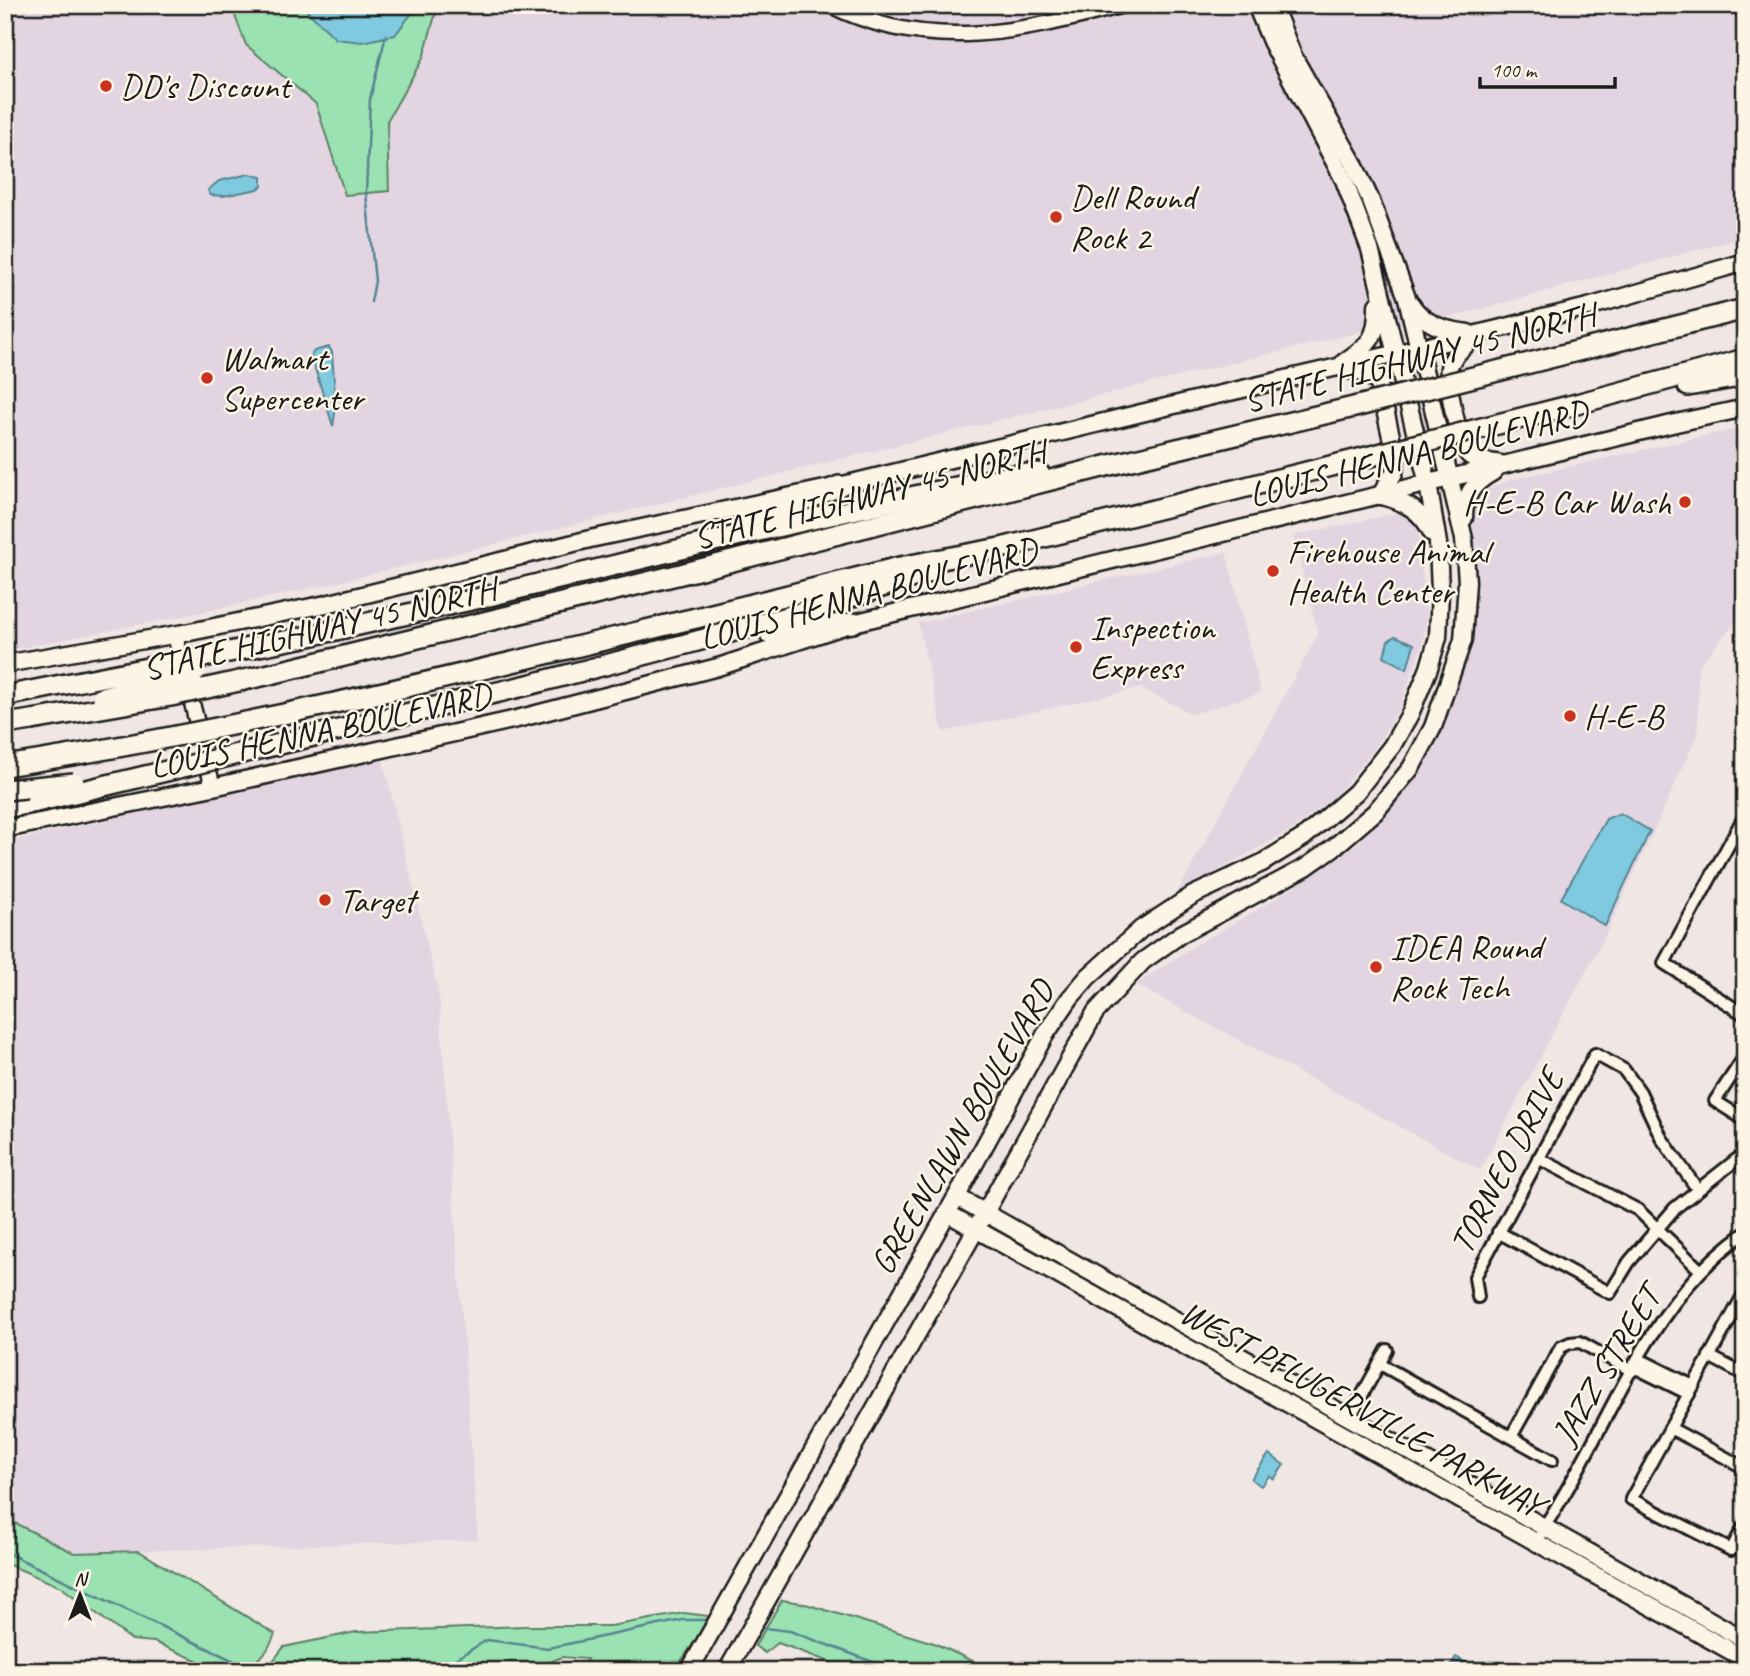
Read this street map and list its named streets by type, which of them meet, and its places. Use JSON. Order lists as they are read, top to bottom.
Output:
{
  "streets": {
    "highway": ["STATE HIGHWAY 45 NORTH"],
    "main road": ["LOUIS HENNA BOULEVARD", "GREENLAWN BOULEVARD", "WEST PFLUGERVILLE PARKWAY"],
    "street": ["TORNEO DRIVE", "JAZZ STREET"]
  },
  "crossings": [
    ["LOUIS HENNA BOULEVARD", "GREENLAWN BOULEVARD"],
    ["GREENLAWN BOULEVARD", "WEST PFLUGERVILLE PARKWAY"],
    ["JAZZ STREET", "WEST PFLUGERVILLE PARKWAY"]
  ],
  "places": [
    "DD's Discount",
    "Dell Round Rock 2",
    "Walmart Supercenter",
    "H-E-B Car Wash",
    "Firehouse Animal Health Center",
    "Inspection Express",
    "H-E-B",
    "Target",
    "IDEA Round Rock Tech"
  ],
  "scale_bar": "100 m",
  "north": "top"
}
